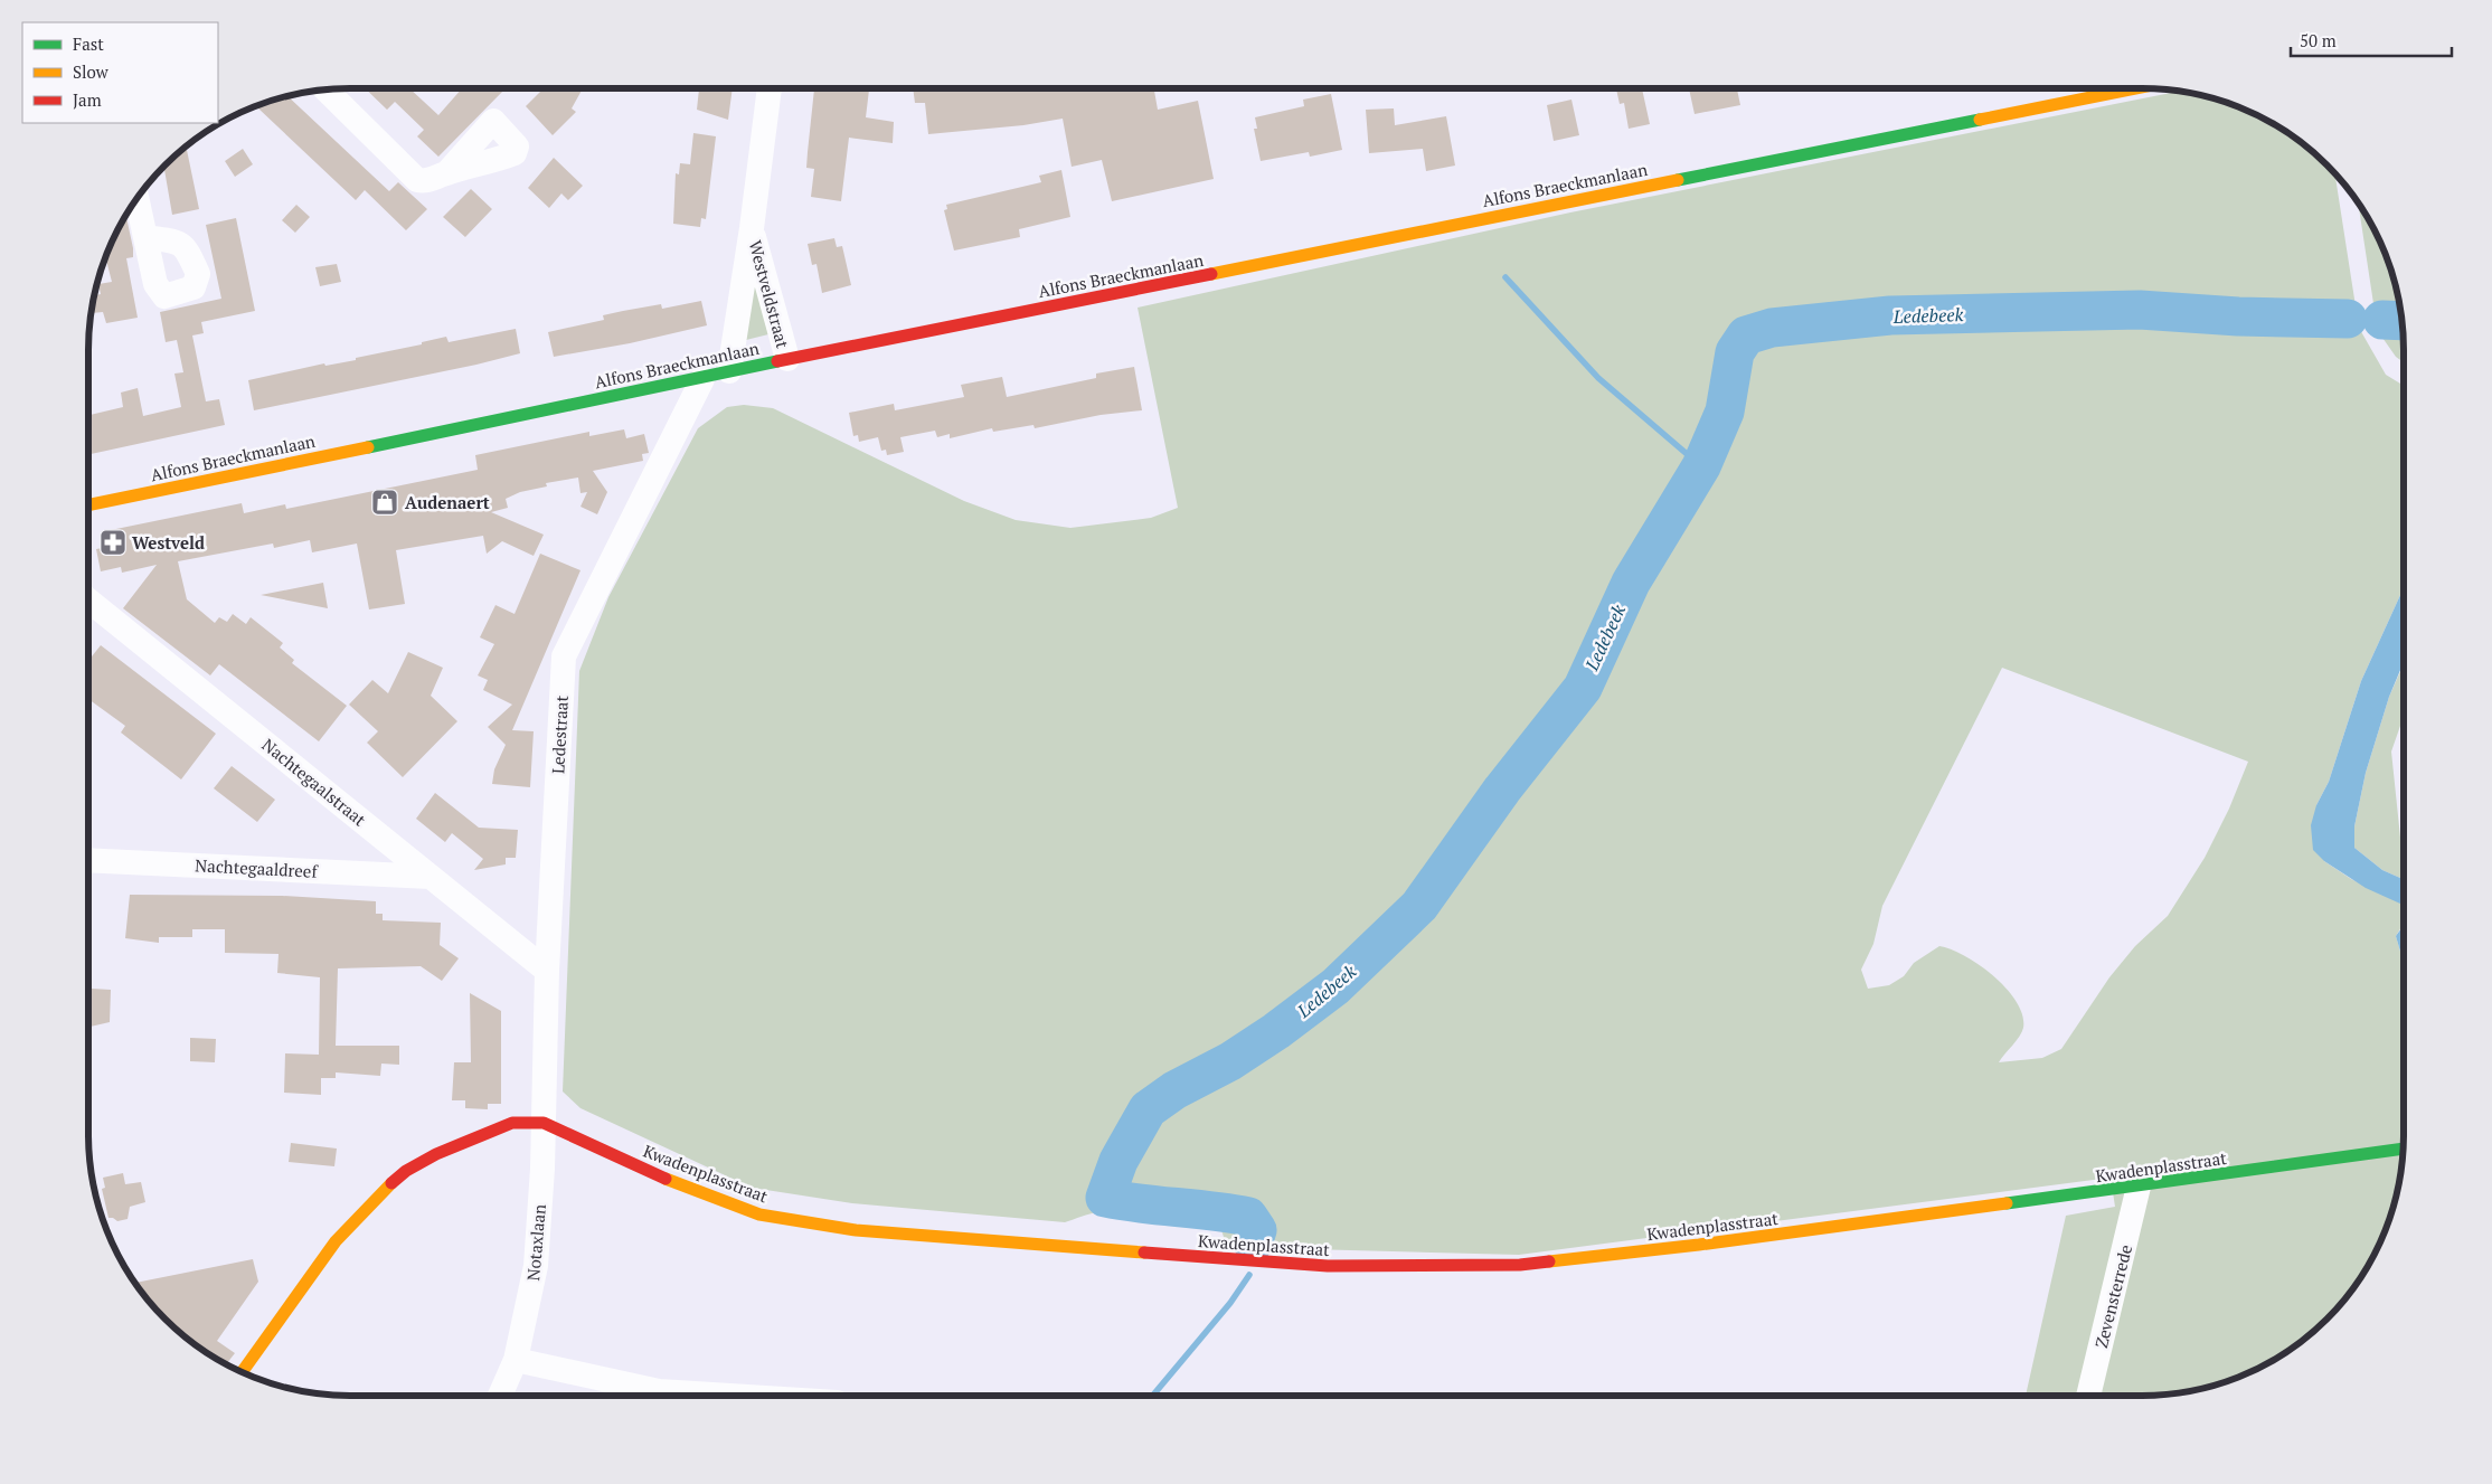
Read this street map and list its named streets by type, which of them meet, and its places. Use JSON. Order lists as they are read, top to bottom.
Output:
{
  "streets": {
    "street": [
      "Alfons Braeckmanlaan",
      "Westveldstraat",
      "Ledestraat",
      "Nachtegaalstraat",
      "Nachtegaaldreef",
      "Kwadenplasstraat",
      "Notaxlaan",
      "Zevensterrede"
    ]
  },
  "crossings": [
    ["Alfons Braeckmanlaan", "Westveldstraat"],
    ["Alfons Braeckmanlaan", "Ledestraat"],
    ["Ledestraat", "Nachtegaalstraat"],
    ["Ledestraat", "Kwadenplasstraat"],
    ["Ledestraat", "Notaxlaan"],
    ["Nachtegaalstraat", "Nachtegaaldreef"],
    ["Kwadenplasstraat", "Notaxlaan"],
    ["Kwadenplasstraat", "Zevensterrede"]
  ],
  "water": ["Ledebeek"],
  "places": {
    "shop": ["Audenaert"],
    "pharmacy": ["Westveld"]
  },
  "legend": ["Fast", "Slow", "Jam"],
  "scale_bar": "50 m"
}
